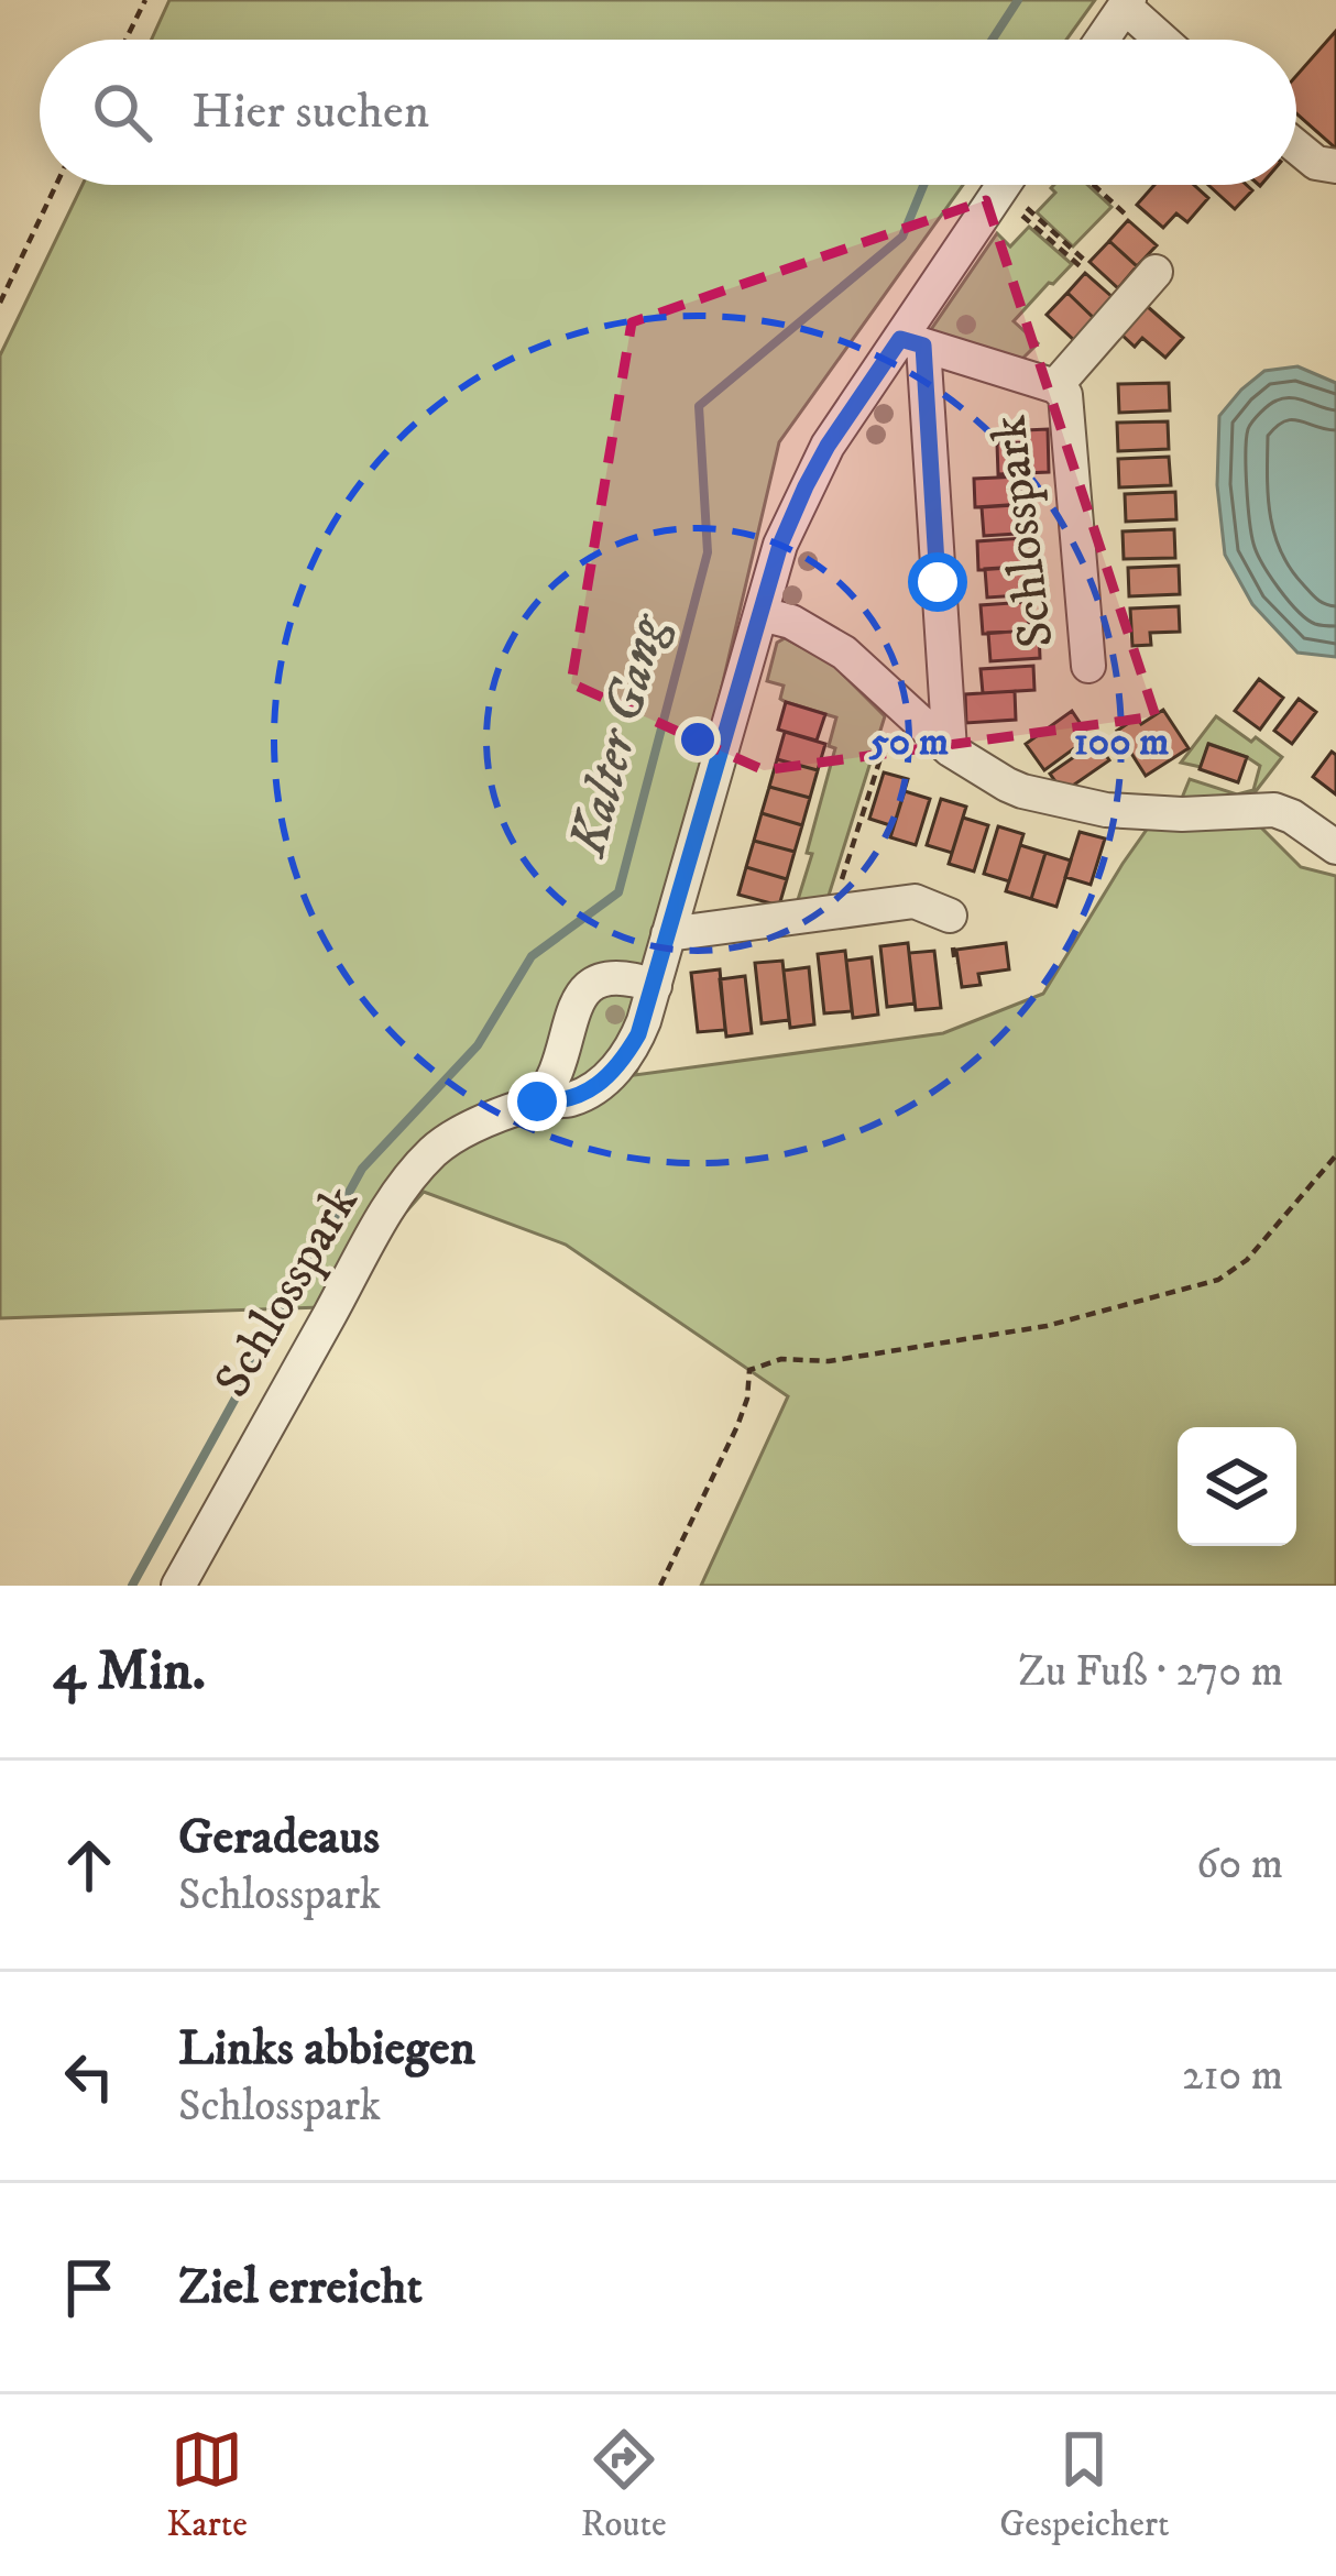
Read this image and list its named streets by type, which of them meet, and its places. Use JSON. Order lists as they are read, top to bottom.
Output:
{
  "streets": {
    "street": ["Schlosspark"]
  },
  "water": ["Kalter Gang"],
  "page": {
    "search": "Hier suchen",
    "heading": ["4 Min.", "Zu Fuß · 270 m"],
    "list": [
      ["Geradeaus", "Schlosspark", "60 m"],
      ["Links abbiegen", "Schlosspark", "210 m"],
      "Ziel erreicht"
    ],
    "nav": ["Karte", "Route", "Gespeichert"]
  },
  "rings": ["50 m", "100 m"]
}
